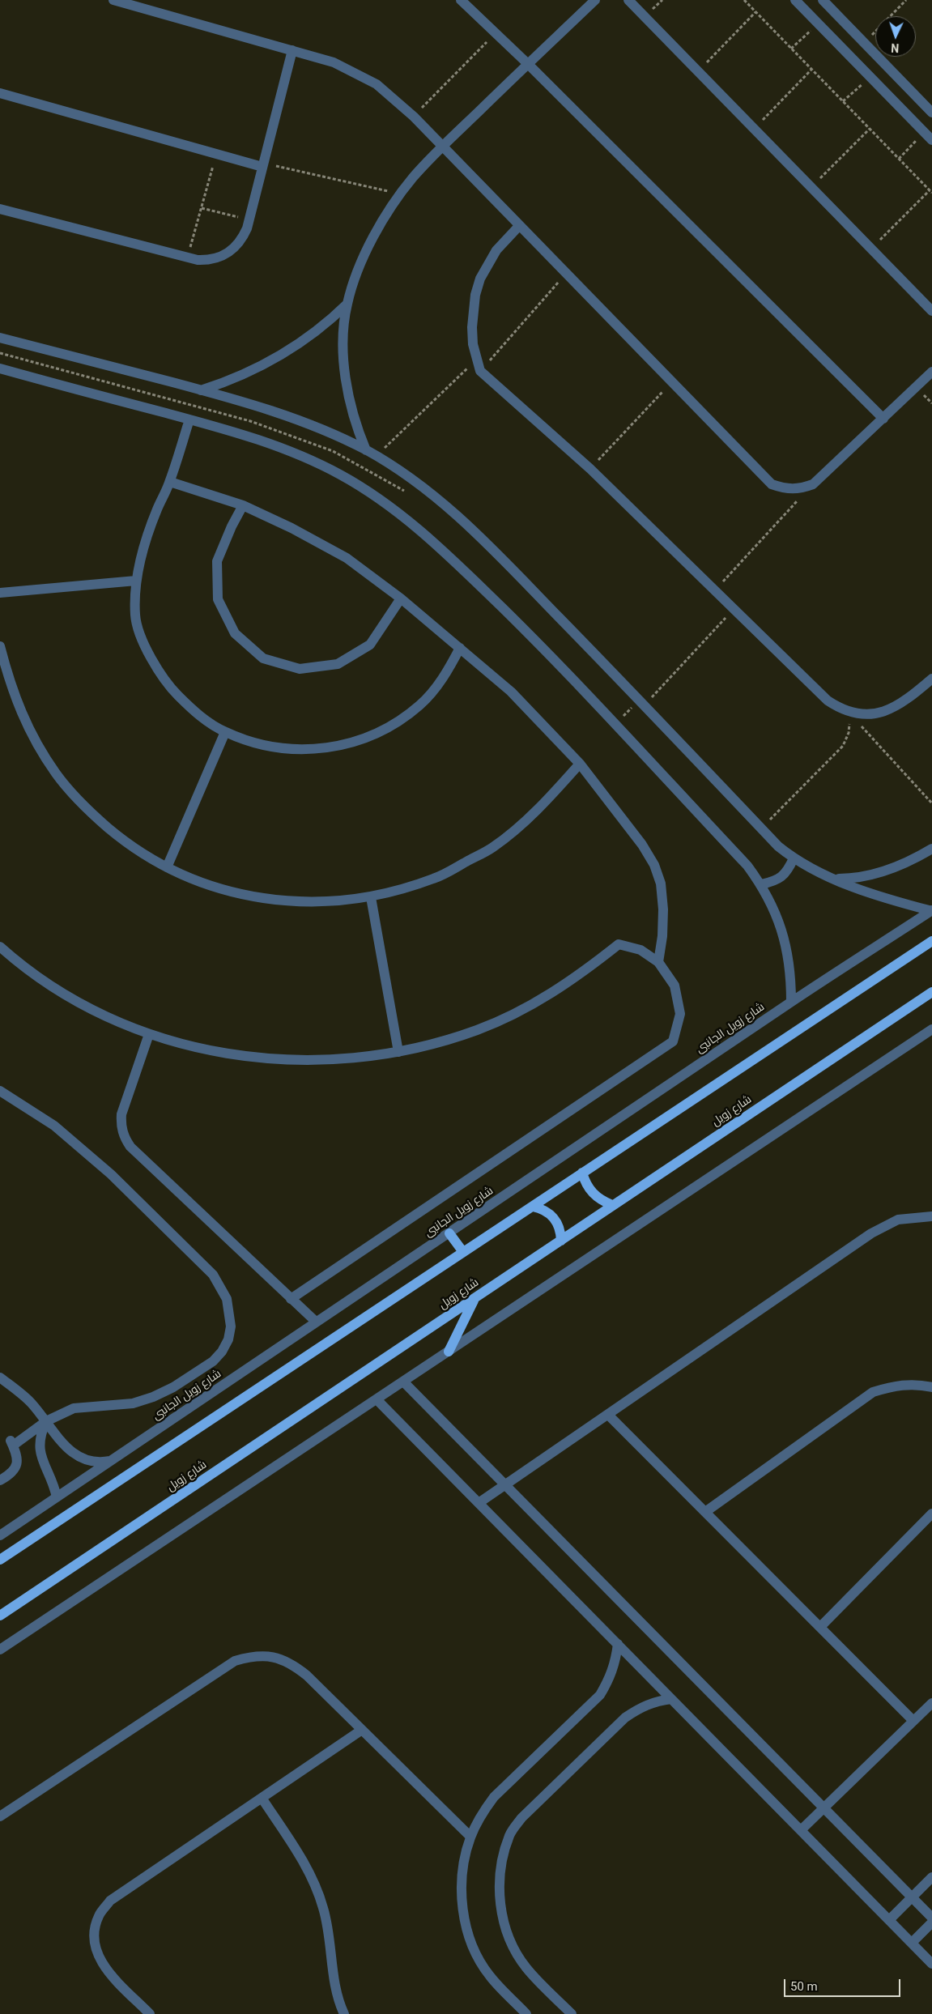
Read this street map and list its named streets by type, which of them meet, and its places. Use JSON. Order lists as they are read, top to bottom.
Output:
{
  "streets": {
    "main road": ["شارع زويل"],
    "street": ["شارع زويل الجانبى"]
  },
  "scale_bar": "50 m",
  "north": "bottom"
}
